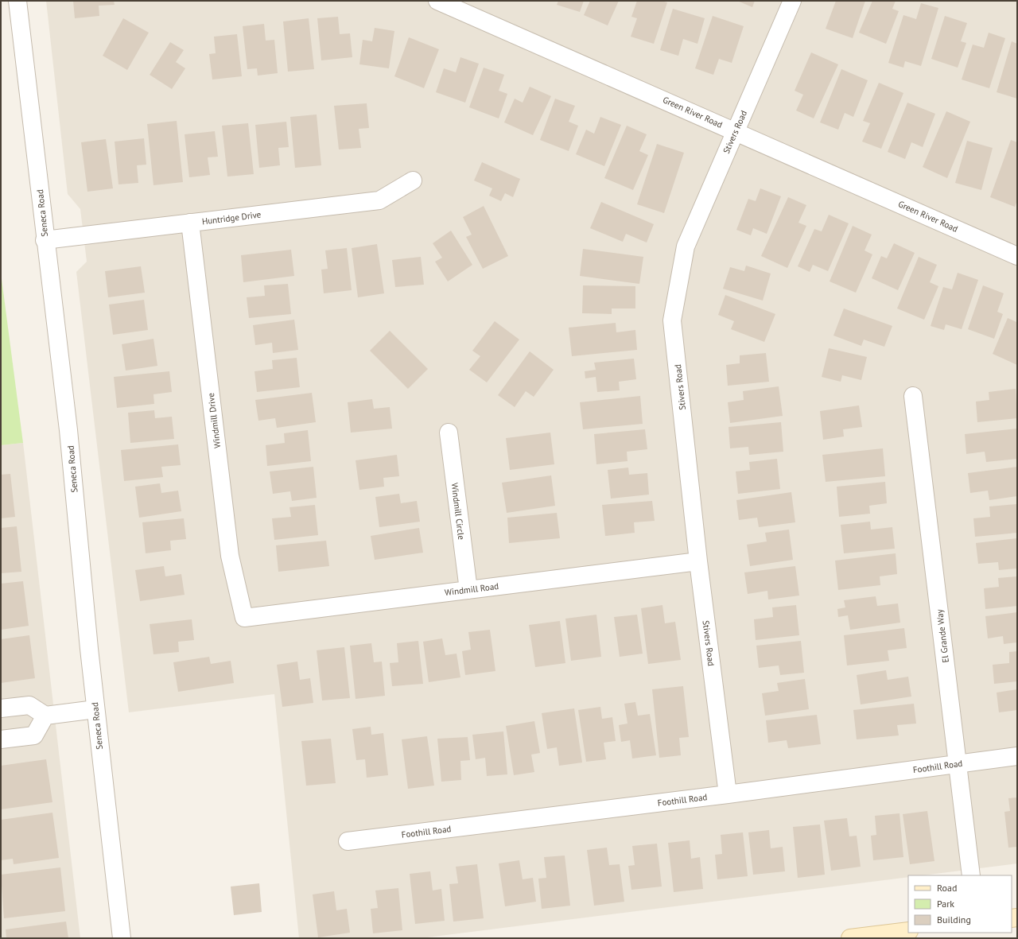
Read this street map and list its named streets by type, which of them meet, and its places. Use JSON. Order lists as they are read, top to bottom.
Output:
{
  "streets": {
    "street": [
      "Green River Road",
      "Stivers Road",
      "Seneca Road",
      "Huntridge Drive",
      "Windmill Drive",
      "Windmill Circle",
      "Windmill Road",
      "El Grande Way",
      "Foothill Road"
    ]
  },
  "crossings": [
    ["Green River Road", "Stivers Road"],
    ["Stivers Road", "Windmill Road"],
    ["Stivers Road", "Foothill Road"],
    ["Seneca Road", "Huntridge Drive"],
    ["Huntridge Drive", "Windmill Drive"],
    ["Windmill Drive", "Windmill Road"],
    ["Windmill Circle", "Windmill Road"],
    ["El Grande Way", "Foothill Road"]
  ],
  "legend": ["Road", "Park", "Building"]
}
